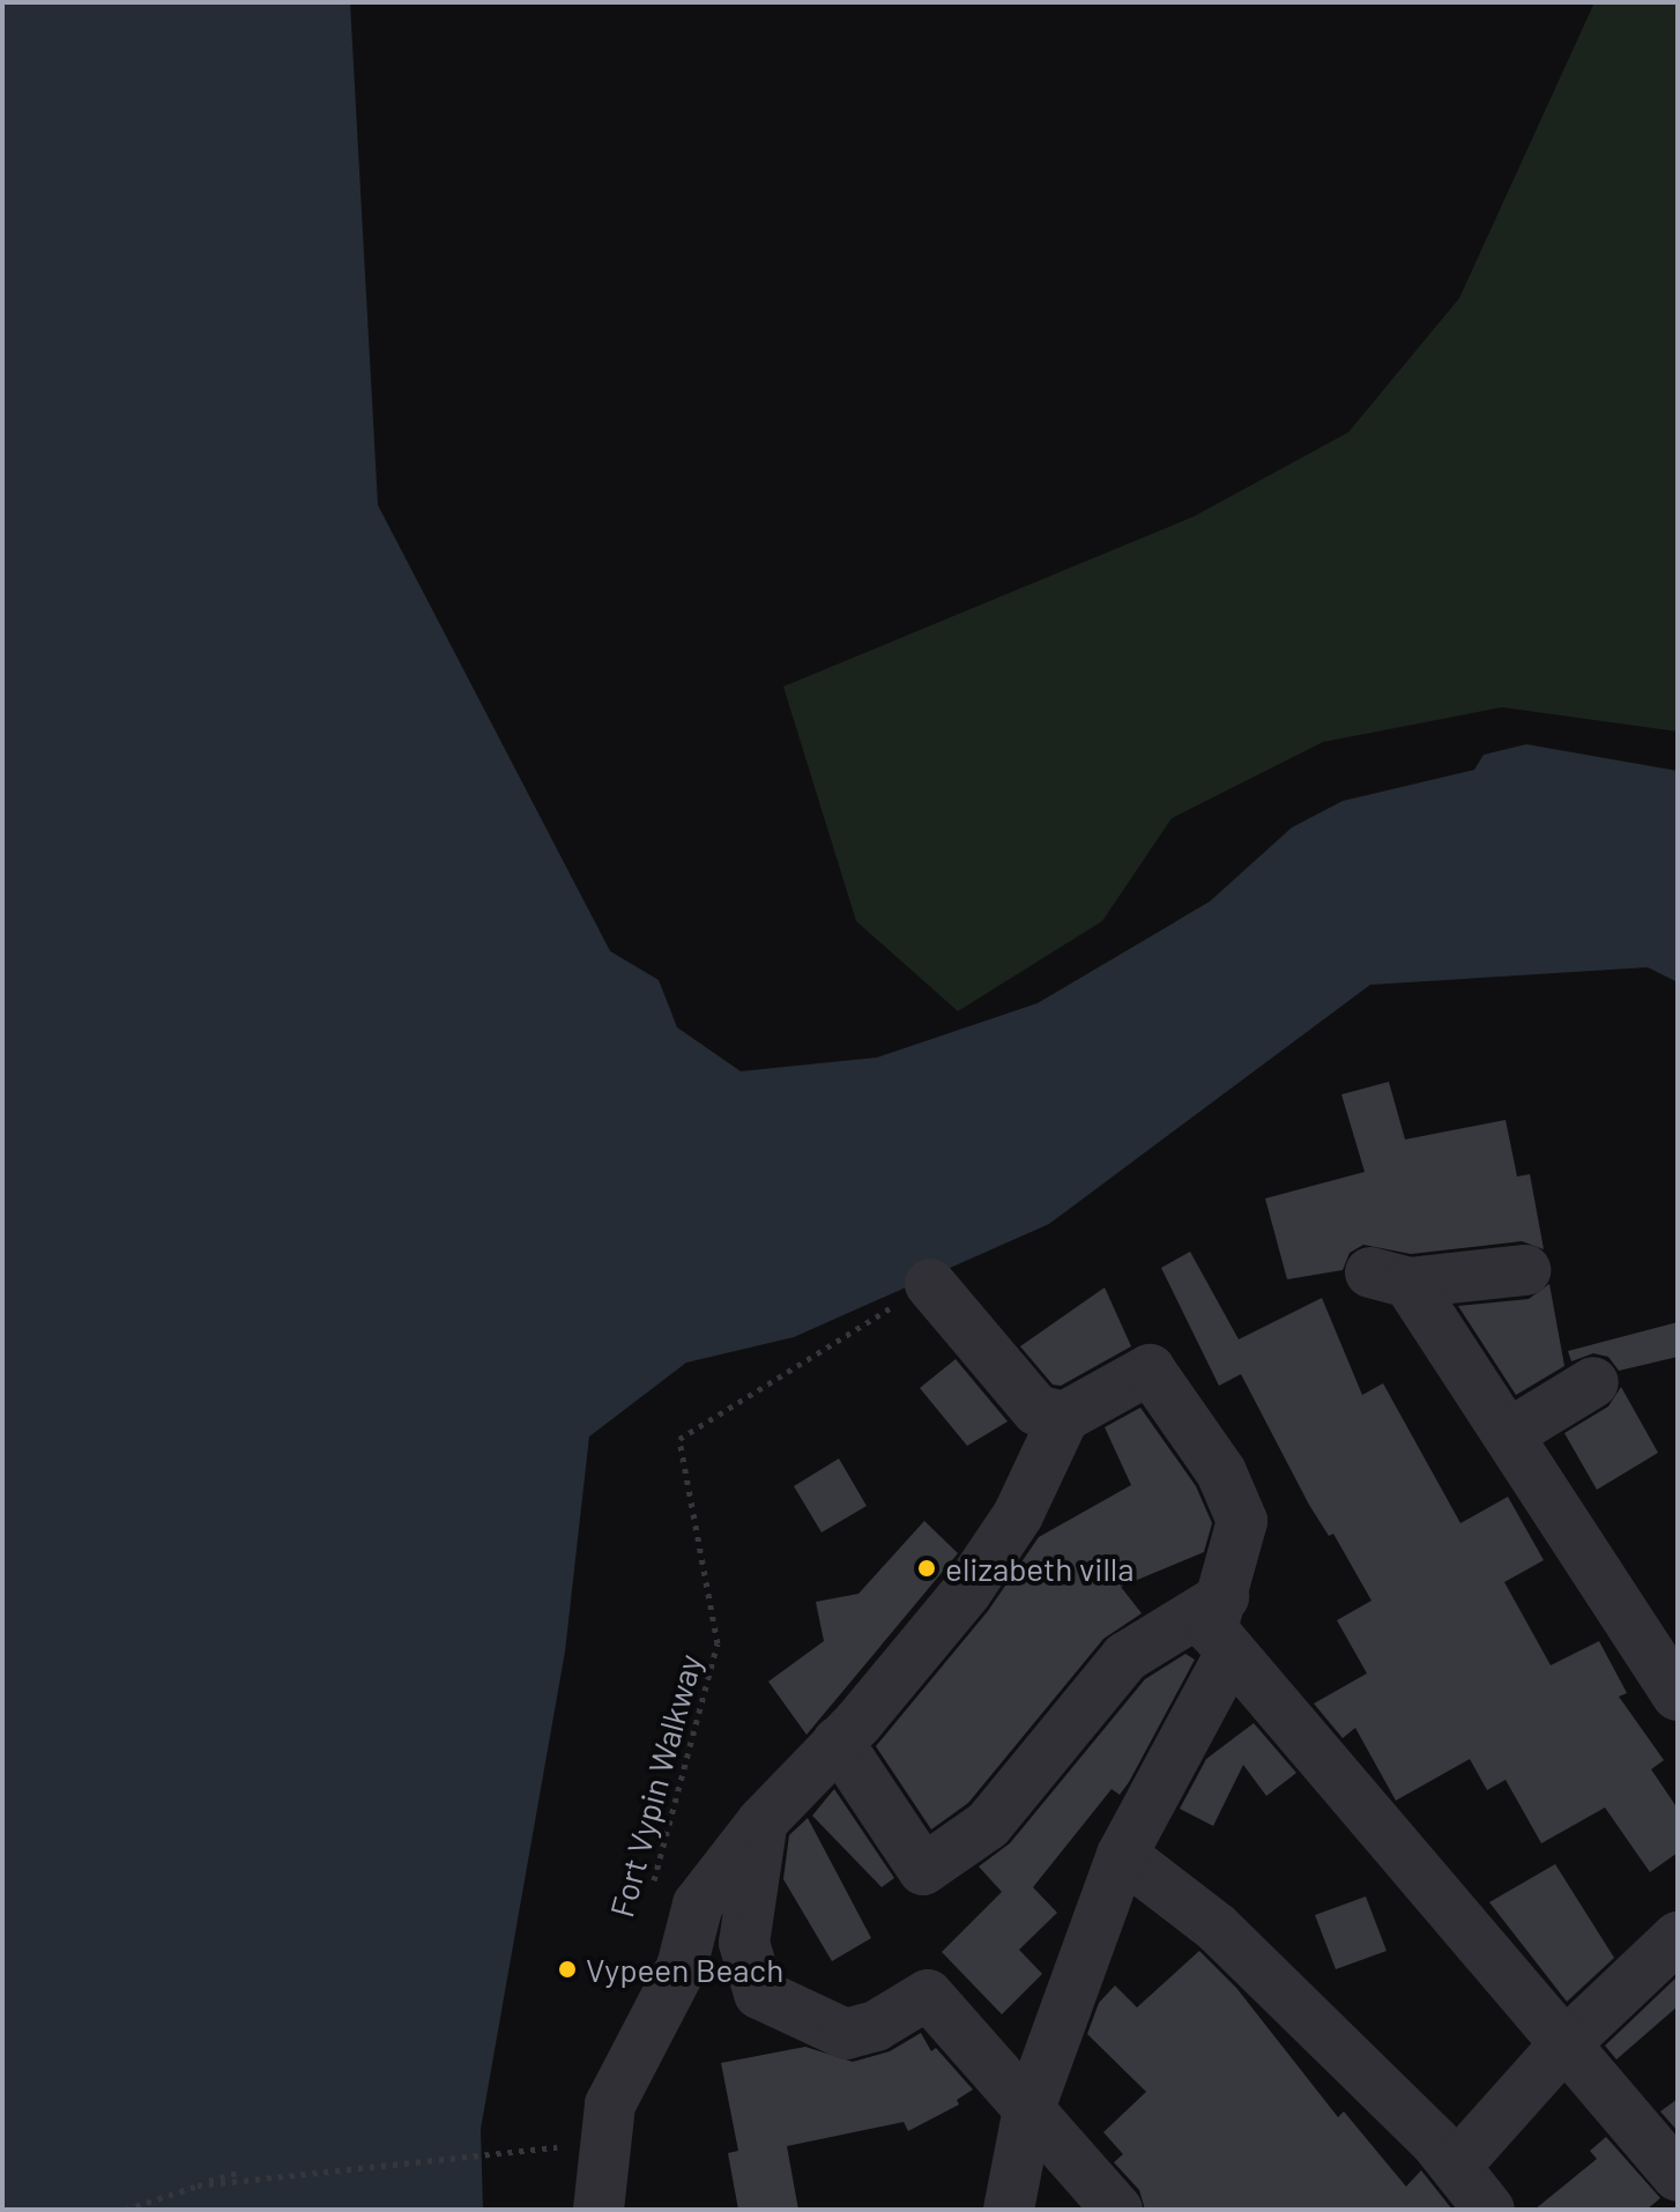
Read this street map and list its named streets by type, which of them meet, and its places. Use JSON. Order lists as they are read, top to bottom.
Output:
{
  "streets": {
    "path": ["Fort Vypin Walkway"]
  },
  "places": ["elizabeth villa", "Vypeen Beach"]
}
